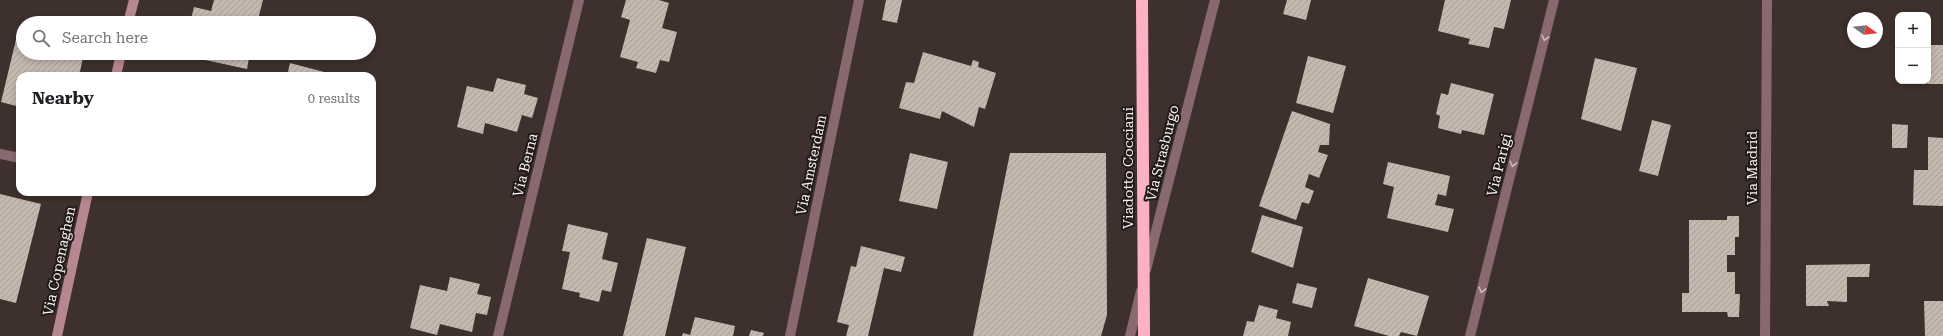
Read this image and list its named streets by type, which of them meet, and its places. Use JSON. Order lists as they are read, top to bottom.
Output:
{
  "streets": {
    "highway": ["Viadotto Cocciani"],
    "street": [
      "Via Strasburgo",
      "Via Berna",
      "Via Amsterdam",
      "Via Parigi",
      "Via Madrid",
      "Via Copenaghen"
    ]
  },
  "one_way": ["Via Parigi"],
  "north": "right",
  "page": {
    "map_buttons": ["+", "−"],
    "search": "Search here",
    "heading": ["Nearby", "0 results"]
  }
}
